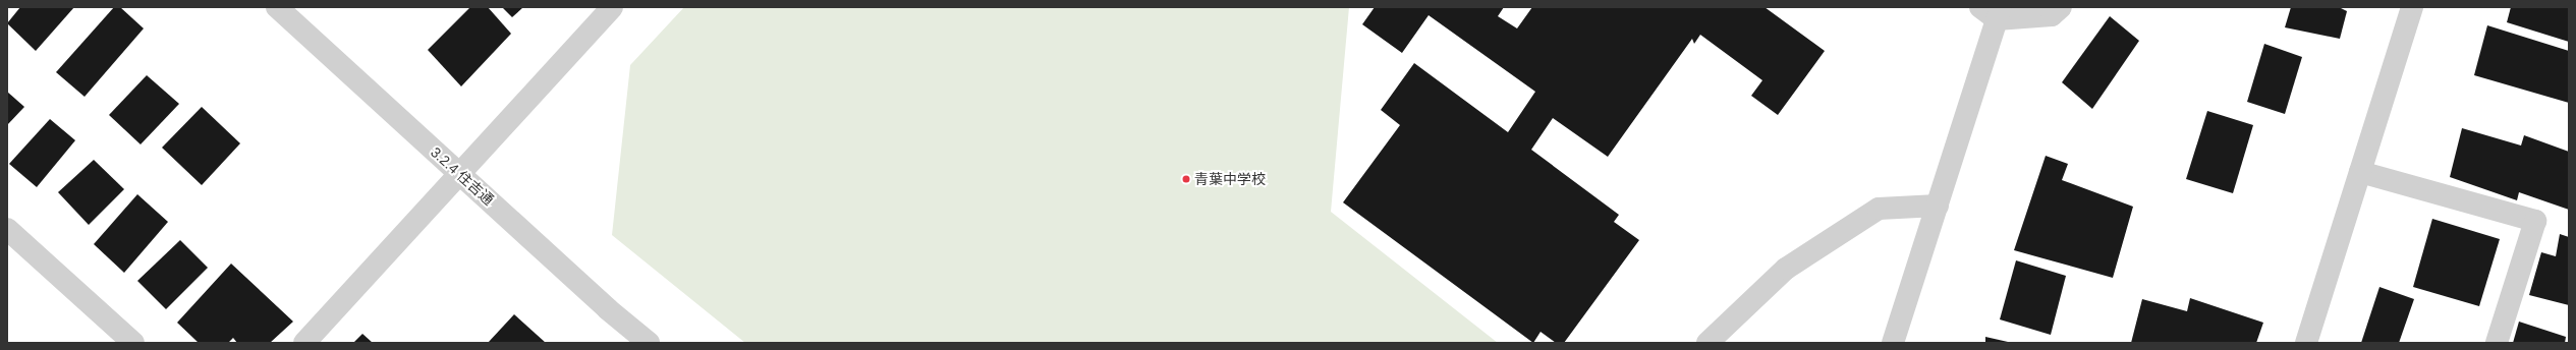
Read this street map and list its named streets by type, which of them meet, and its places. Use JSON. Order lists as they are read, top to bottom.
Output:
{
  "streets": {
    "street": ["3.2.4 住吉通"]
  },
  "places": ["青葉中学校"]
}
